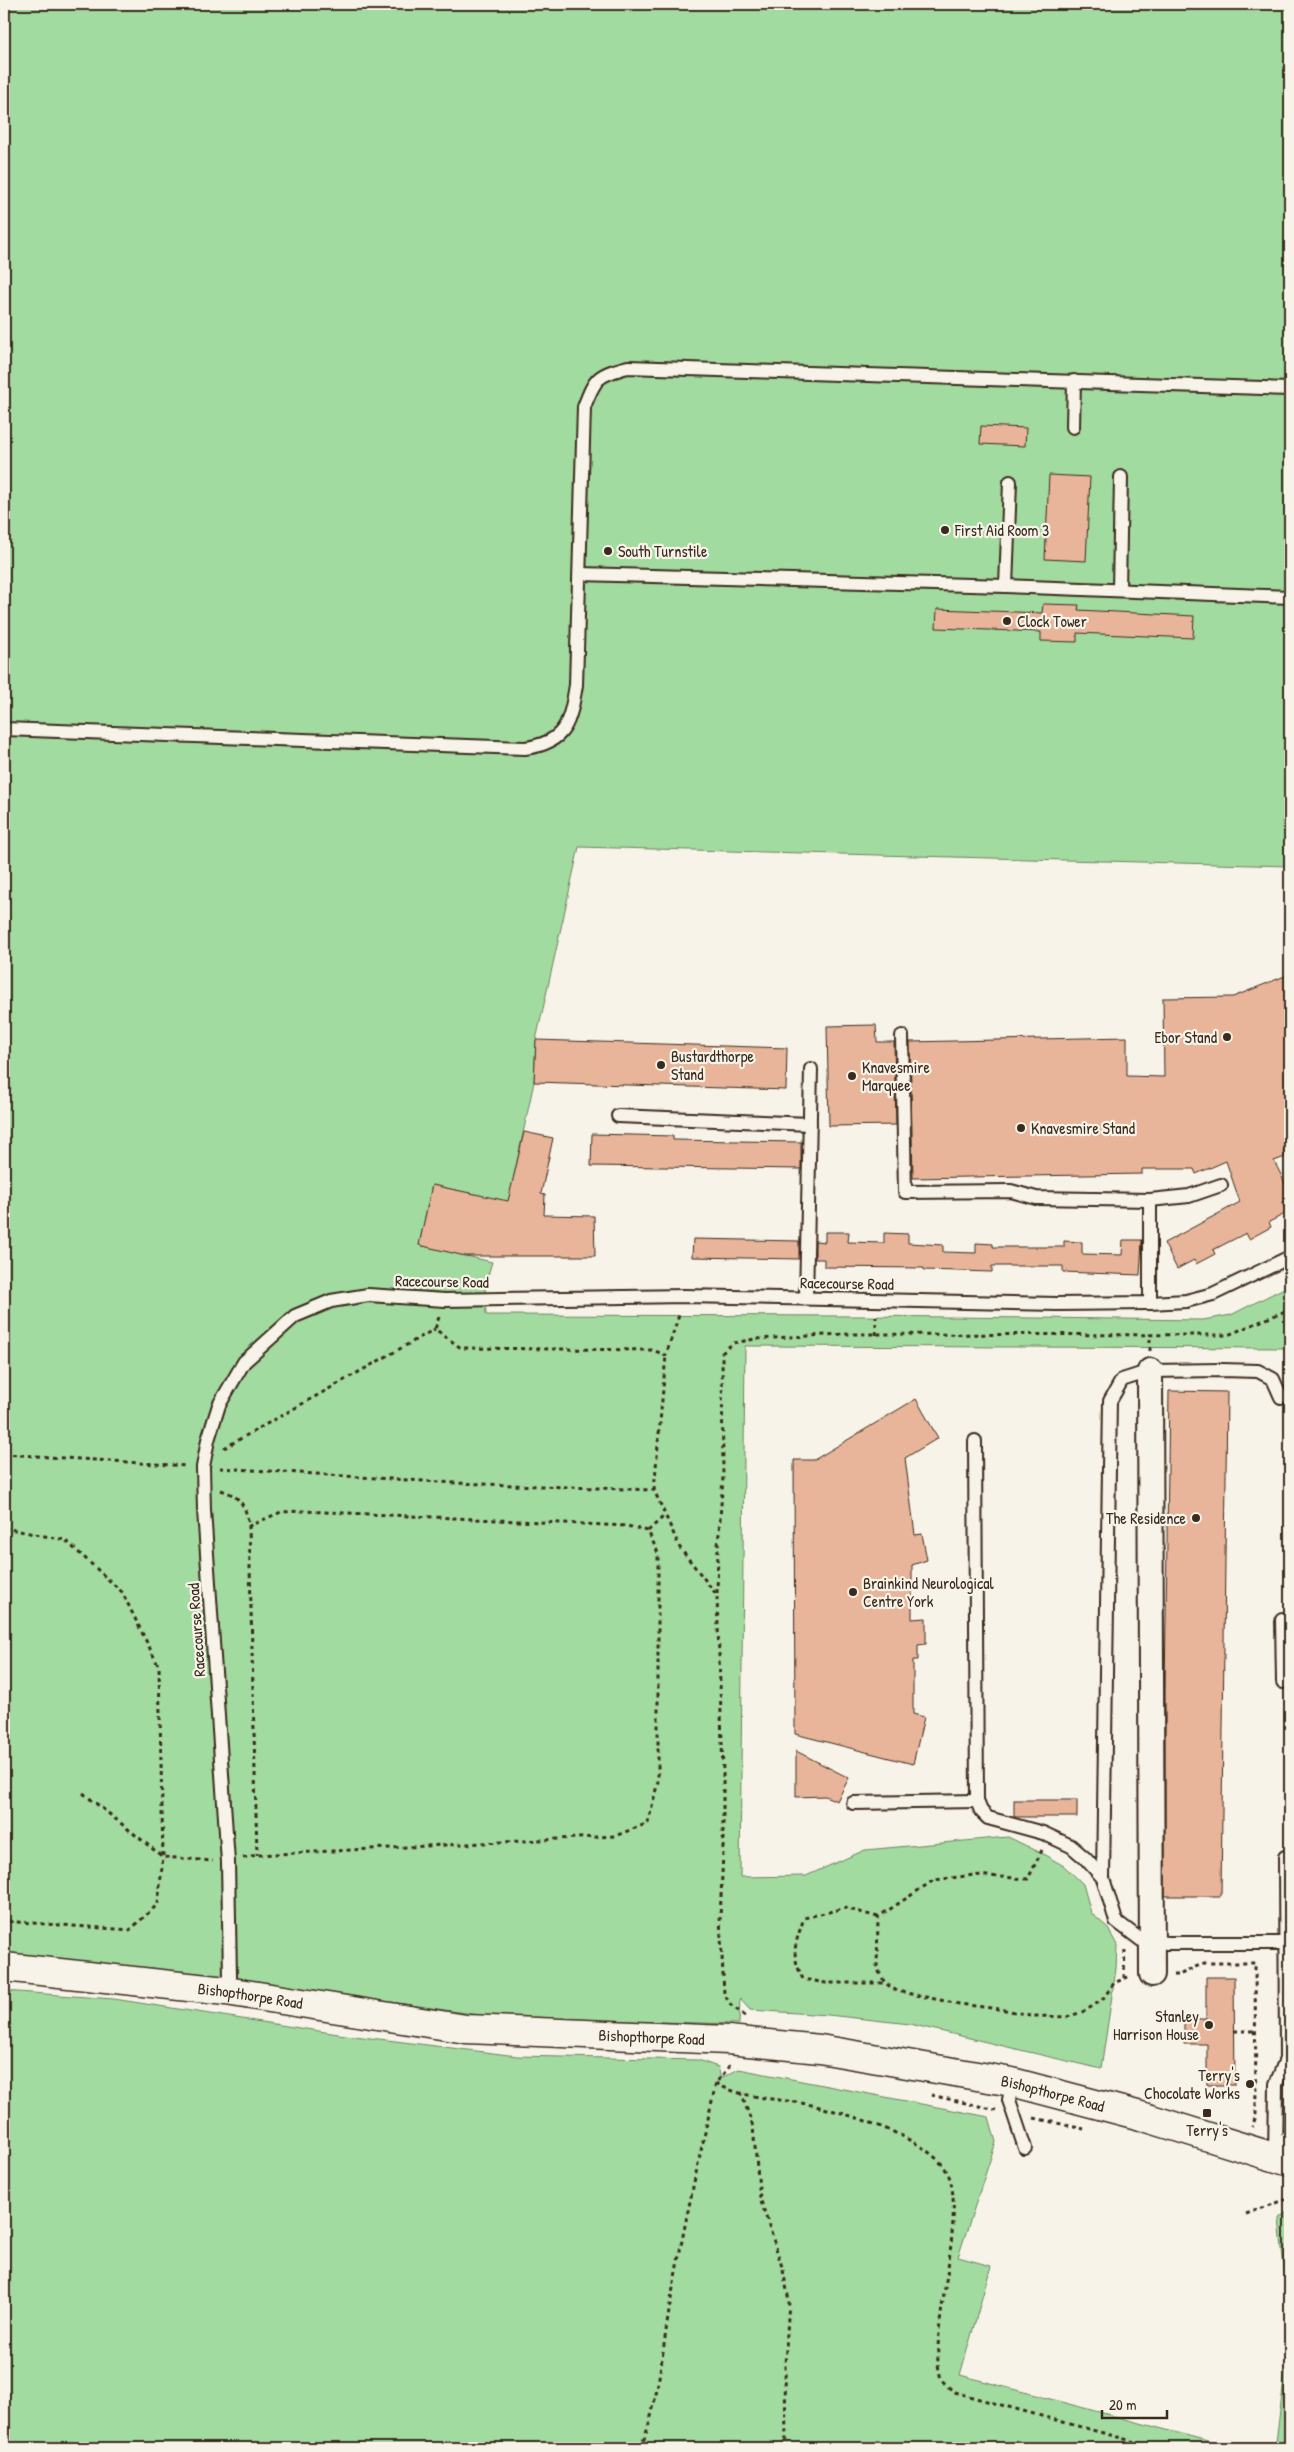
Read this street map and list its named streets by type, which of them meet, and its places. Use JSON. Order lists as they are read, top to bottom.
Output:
{
  "streets": {
    "street": ["Bishopthorpe Road"],
    "lane": ["Racecourse Road"]
  },
  "crossings": [
    ["Racecourse Road", "Bishopthorpe Road"]
  ],
  "places": {
    "other": [
      "First Aid Room 3",
      "South Turnstile",
      "Clock Tower",
      "Ebor Stand",
      "Bustardthorpe Stand",
      "Knavesmire Marquee",
      "Knavesmire Stand",
      "The Residence",
      "Brainkind Neurological Centre York",
      "Stanley Harrison House",
      "Terry's Chocolate Works"
    ],
    "transit": ["Terry's"]
  },
  "scale_bar": "20 m"
}
